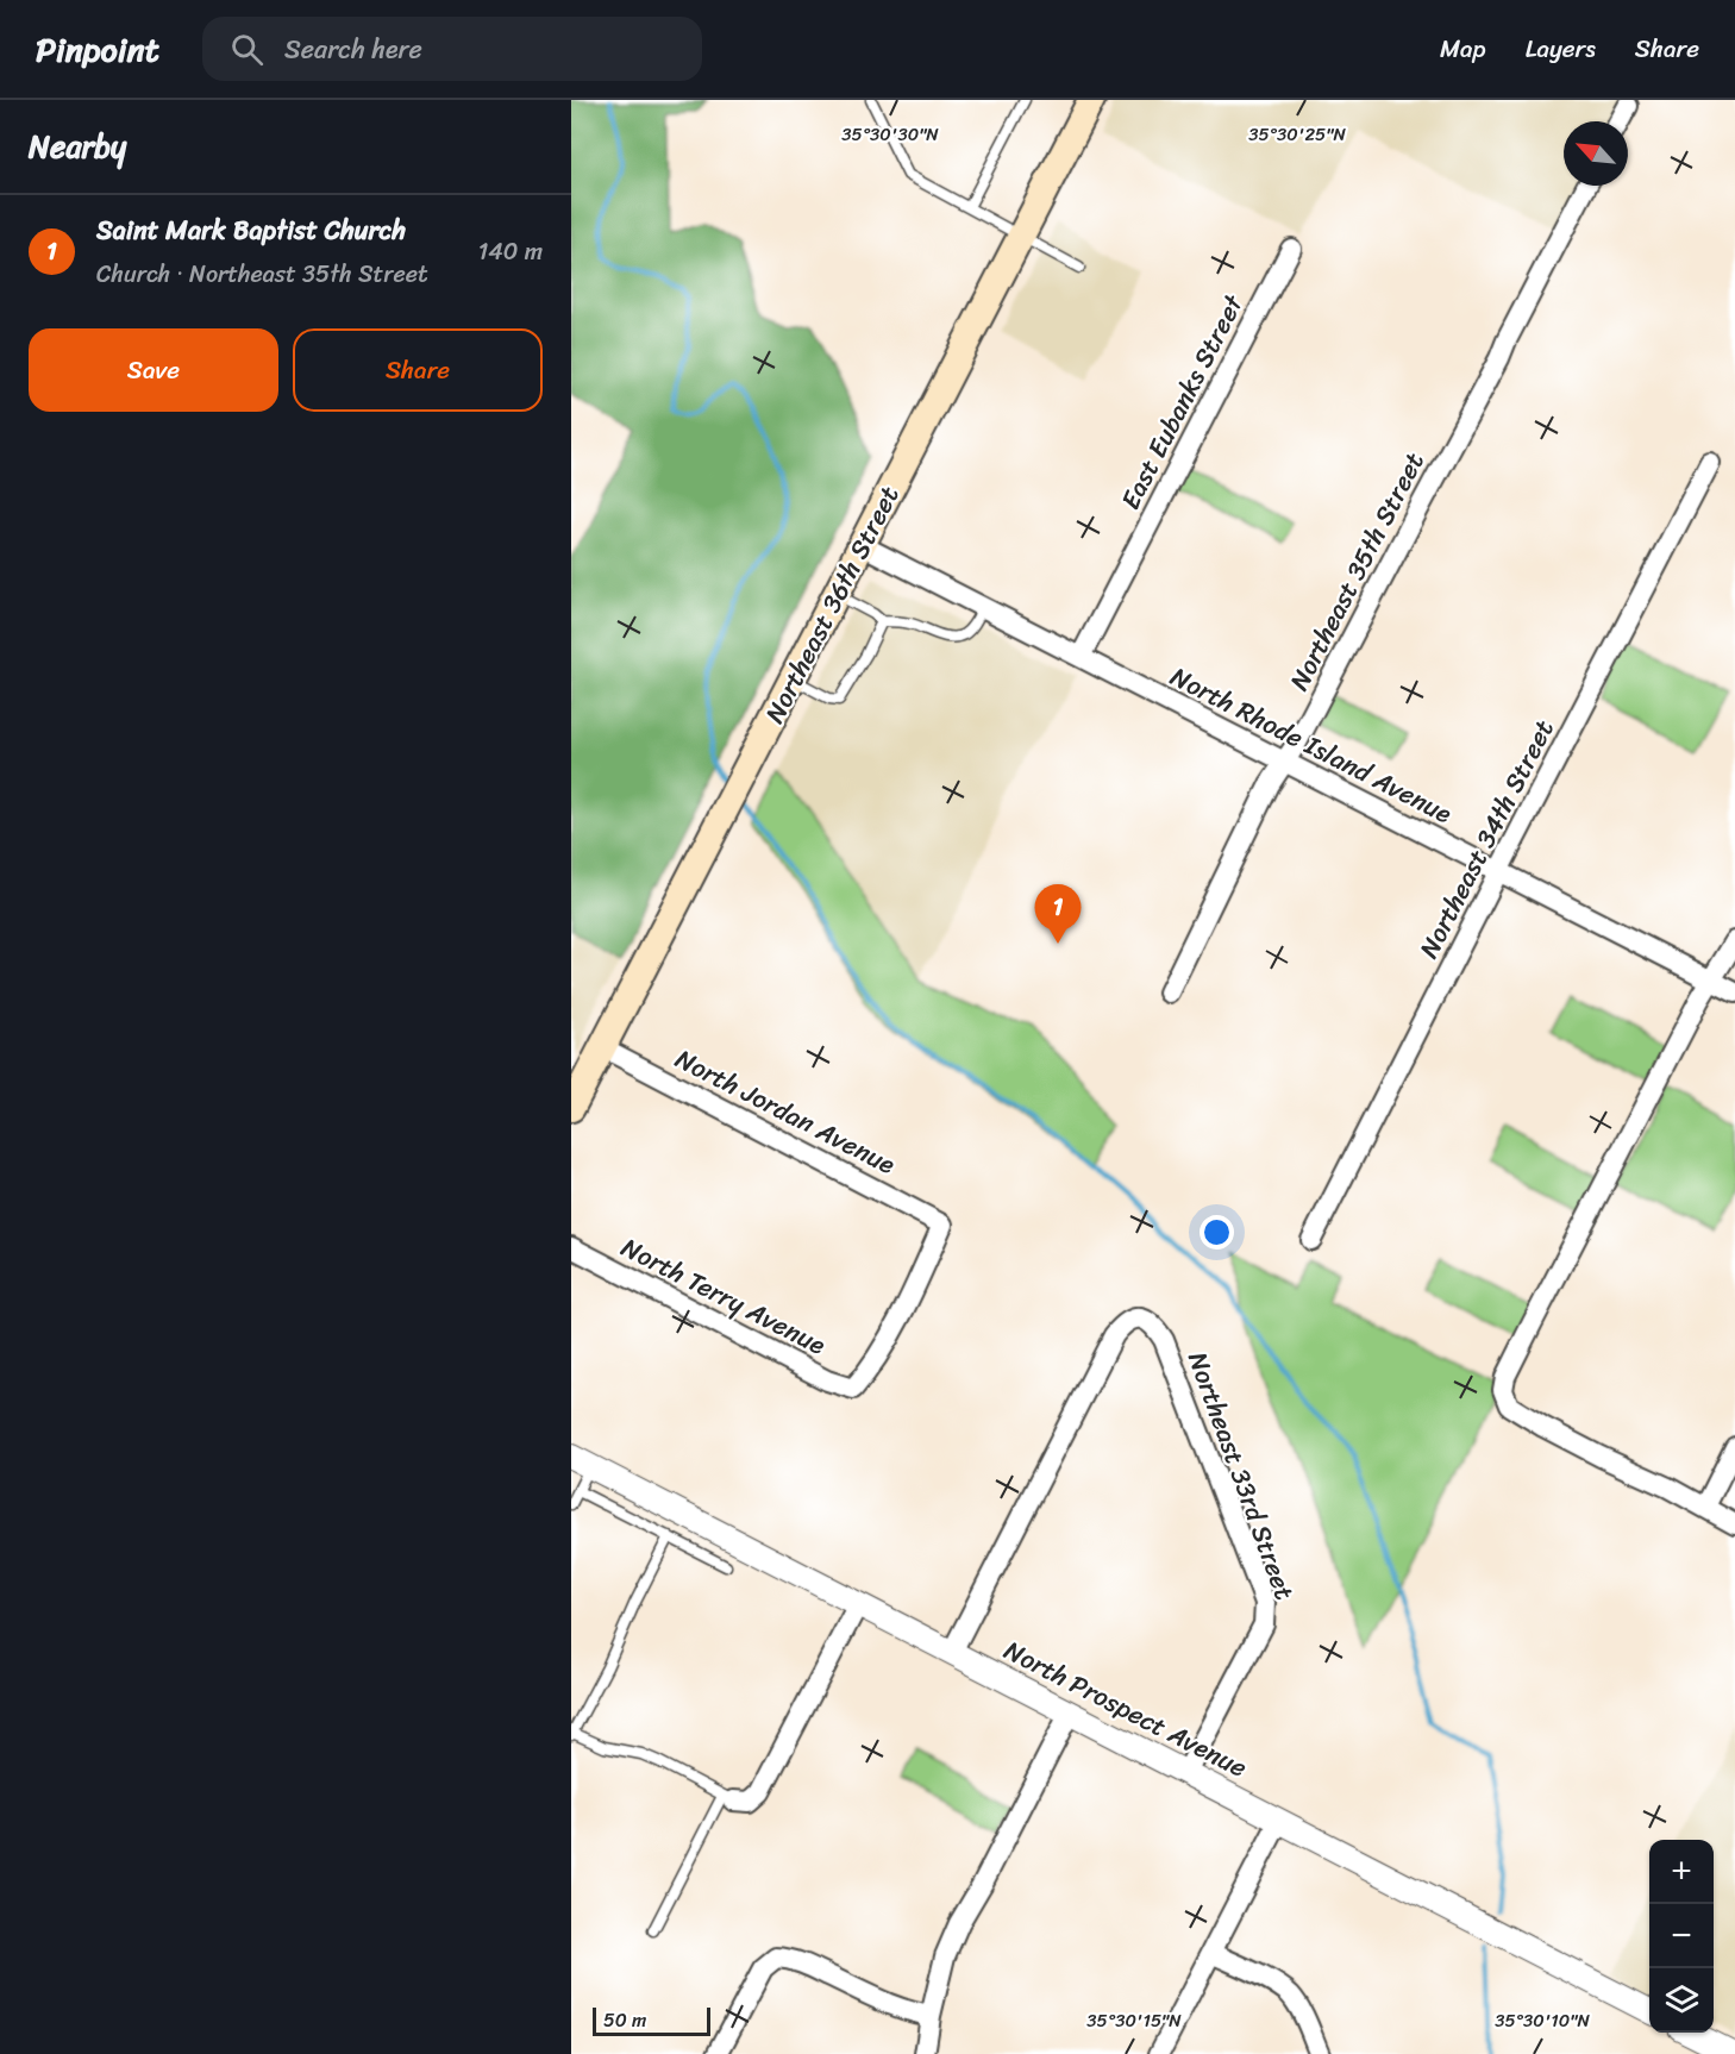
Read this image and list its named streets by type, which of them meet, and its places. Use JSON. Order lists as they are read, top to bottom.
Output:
{
  "streets": {
    "main road": ["Northeast 36th Street"],
    "street": [
      "East Eubanks Street",
      "Northeast 35th Street",
      "North Rhode Island Avenue",
      "Northeast 34th Street",
      "North Jordan Avenue",
      "North Terry Avenue",
      "Northeast 33rd Street",
      "North Prospect Avenue"
    ]
  },
  "crossings": [
    ["East Eubanks Street", "North Rhode Island Avenue"],
    ["Northeast 35th Street", "North Rhode Island Avenue"],
    ["Northeast 36th Street", "North Rhode Island Avenue"],
    ["Northeast 36th Street", "North Jordan Avenue"],
    ["North Rhode Island Avenue", "Northeast 34th Street"],
    ["North Jordan Avenue", "North Terry Avenue"],
    ["Northeast 33rd Street", "North Prospect Avenue"]
  ],
  "scale_bar": "50 m",
  "north": "top left",
  "page": {
    "header": "Pinpoint",
    "search": "Search here",
    "nav": ["Map", "Layers", "Share"],
    "heading": "Nearby",
    "list": [
      {
        "mark": "1",
        "name": "Saint Mark Baptist Church",
        "note": "Church · Northeast 35th Street",
        "value": "140 m"
      }
    ],
    "buttons": ["Save", "Share"],
    "pins": "1",
    "map_buttons": ["+", "−"],
    "scale": "50 m"
  },
  "coordinates": [
    "35°30'30\"N",
    "35°30'25\"N",
    "35°30'15\"N",
    "35°30'10\"N"
  ]
}
